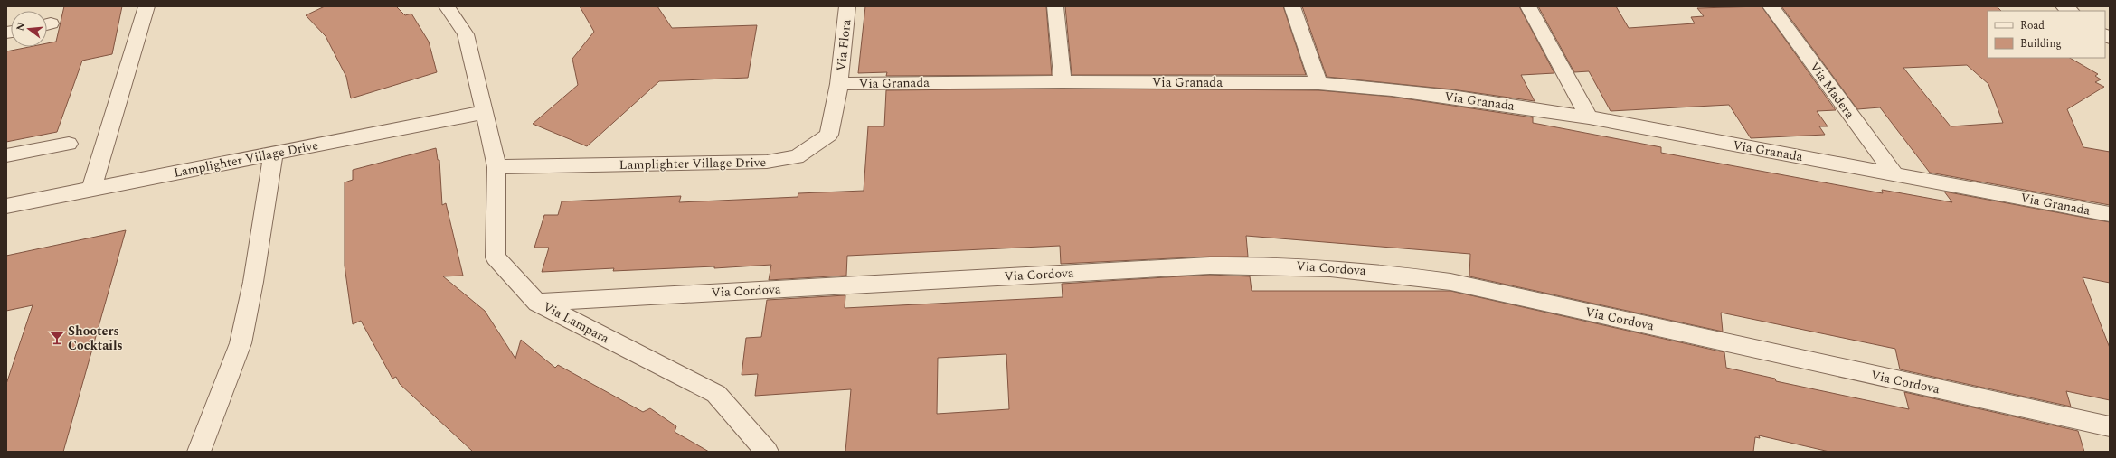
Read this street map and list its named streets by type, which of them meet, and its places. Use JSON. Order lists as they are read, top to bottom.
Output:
{
  "streets": {
    "street": [
      "Via Flora",
      "Via Granada",
      "Via Madera",
      "Lamplighter Village Drive",
      "Via Cordova",
      "Via Lampara"
    ]
  },
  "crossings": [
    ["Via Flora", "Via Granada"],
    ["Via Flora", "Lamplighter Village Drive"],
    ["Via Granada", "Via Madera"],
    ["Via Granada", "Lamplighter Village Drive"],
    ["Lamplighter Village Drive", "Via Lampara"],
    ["Via Cordova", "Via Lampara"]
  ],
  "places": {
    "bar": ["Shooters Cocktails"]
  },
  "legend": ["Road", "Building"],
  "north": "left"
}
